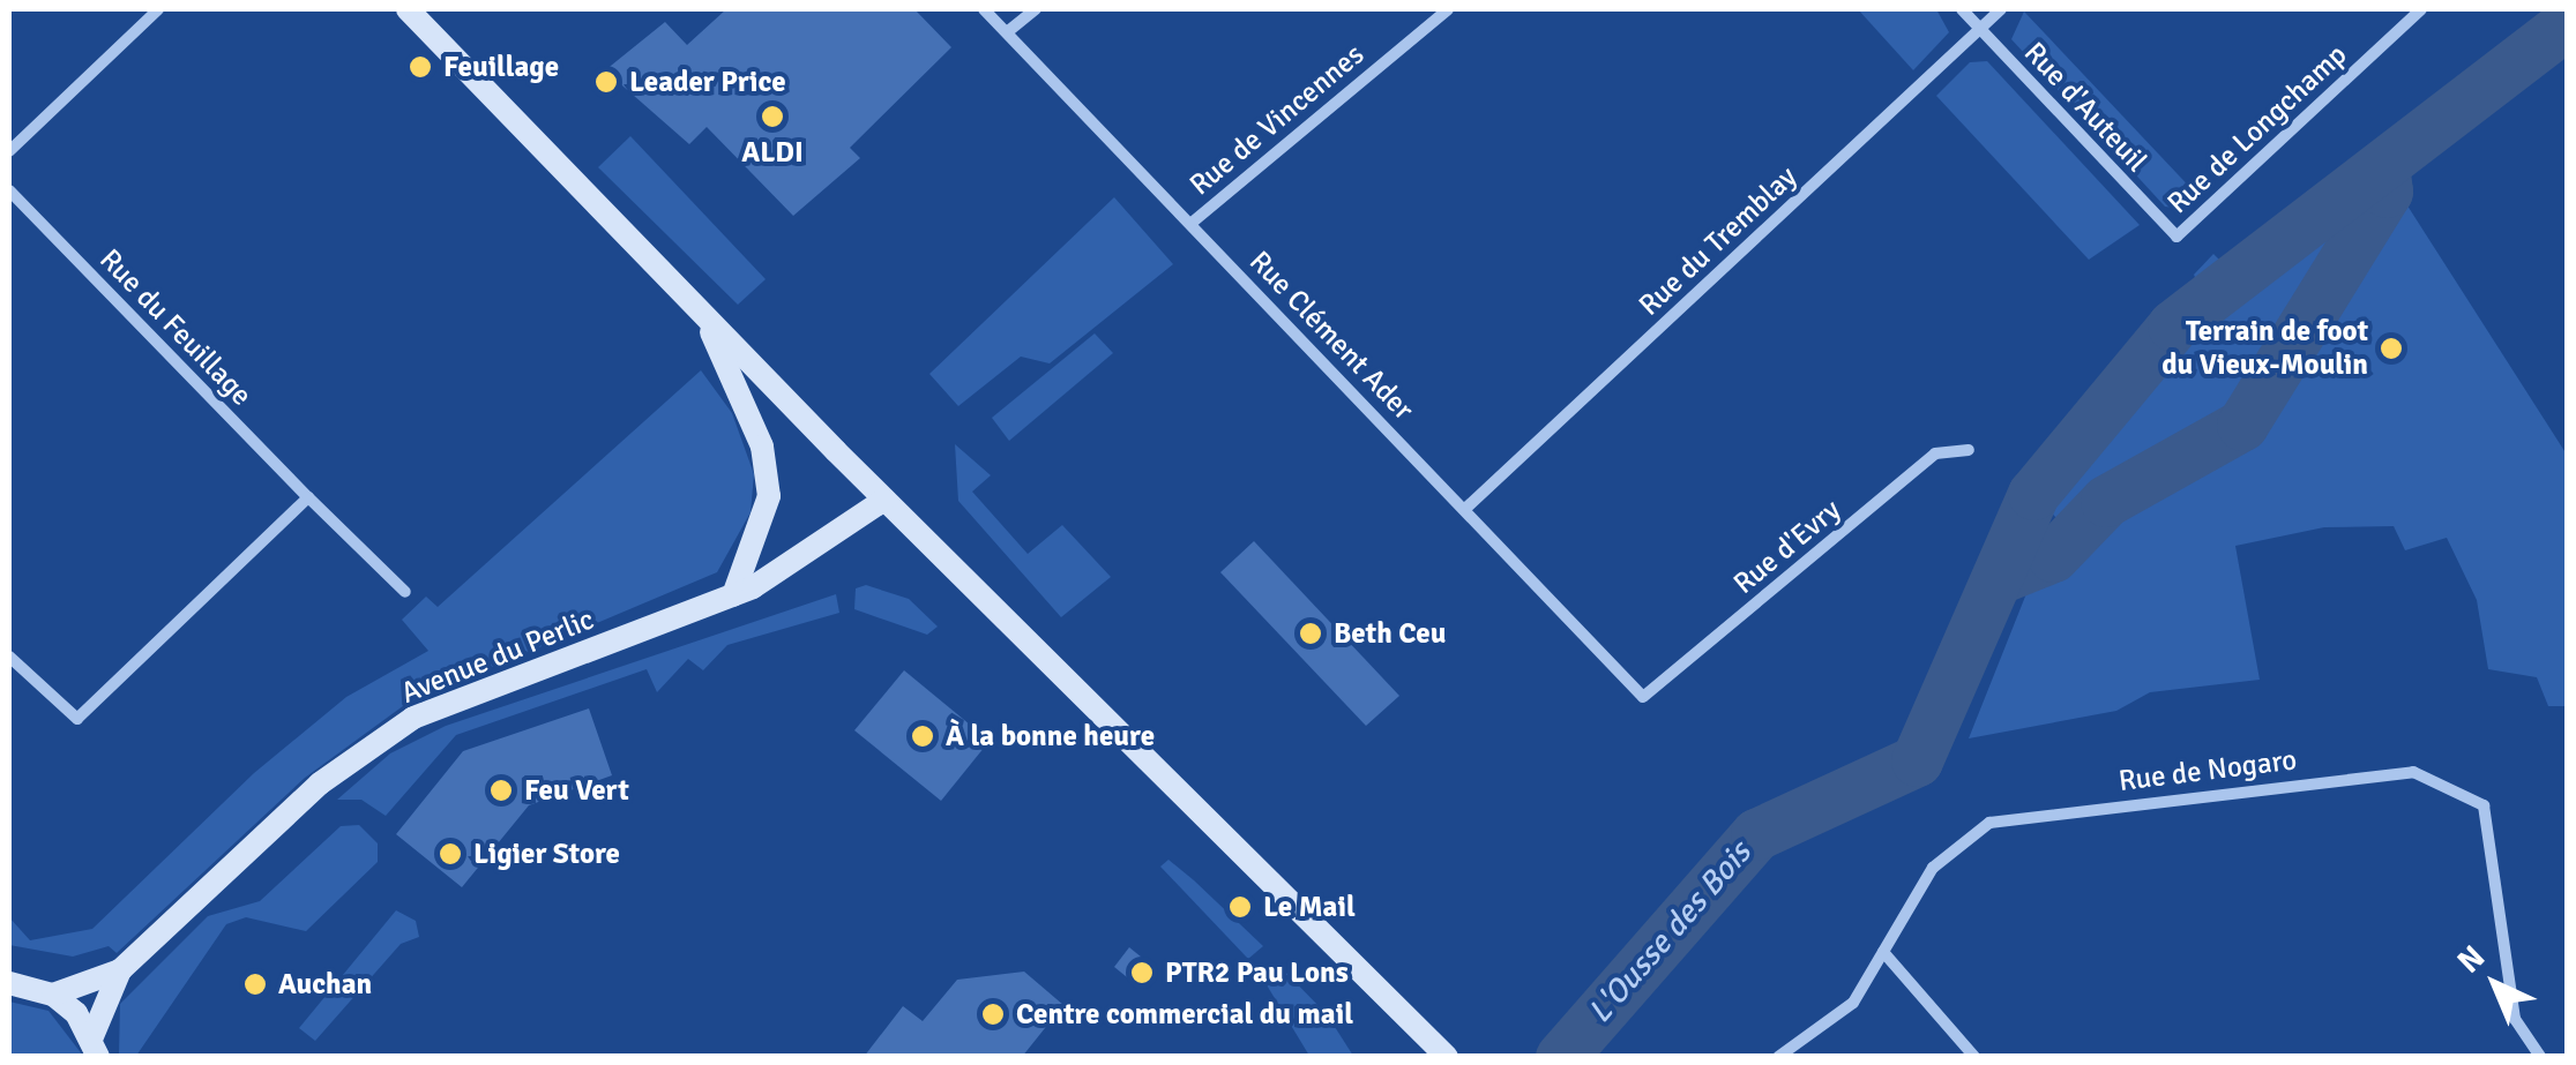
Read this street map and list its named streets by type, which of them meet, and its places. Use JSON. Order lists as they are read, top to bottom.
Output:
{
  "streets": {
    "main road": ["Avenue du Perlic"],
    "street": [
      "Rue d'Auteuil",
      "Rue de Vincennes",
      "Rue de Longchamp",
      "Rue du Tremblay",
      "Rue du Feuillage",
      "Rue Clément Ader",
      "Rue d'Evry",
      "Rue de Nogaro"
    ]
  },
  "crossings": [
    ["Rue d'Auteuil", "Rue de Longchamp"],
    ["Rue d'Auteuil", "Rue du Tremblay"],
    ["Rue de Vincennes", "Rue Clément Ader"],
    ["Rue du Tremblay", "Rue Clément Ader"],
    ["Rue Clément Ader", "Rue d'Evry"]
  ],
  "water": ["L'Ousse des Bois"],
  "places": [
    "Feuillage",
    "Leader Price",
    "ALDI",
    "Terrain de foot du Vieux-Moulin",
    "Beth Ceu",
    "À la bonne heure",
    "Feu Vert",
    "Ligier Store",
    "Le Mail",
    "PTR2 Pau Lons",
    "Auchan",
    "Centre commercial du mail"
  ],
  "north": "top left"
}
